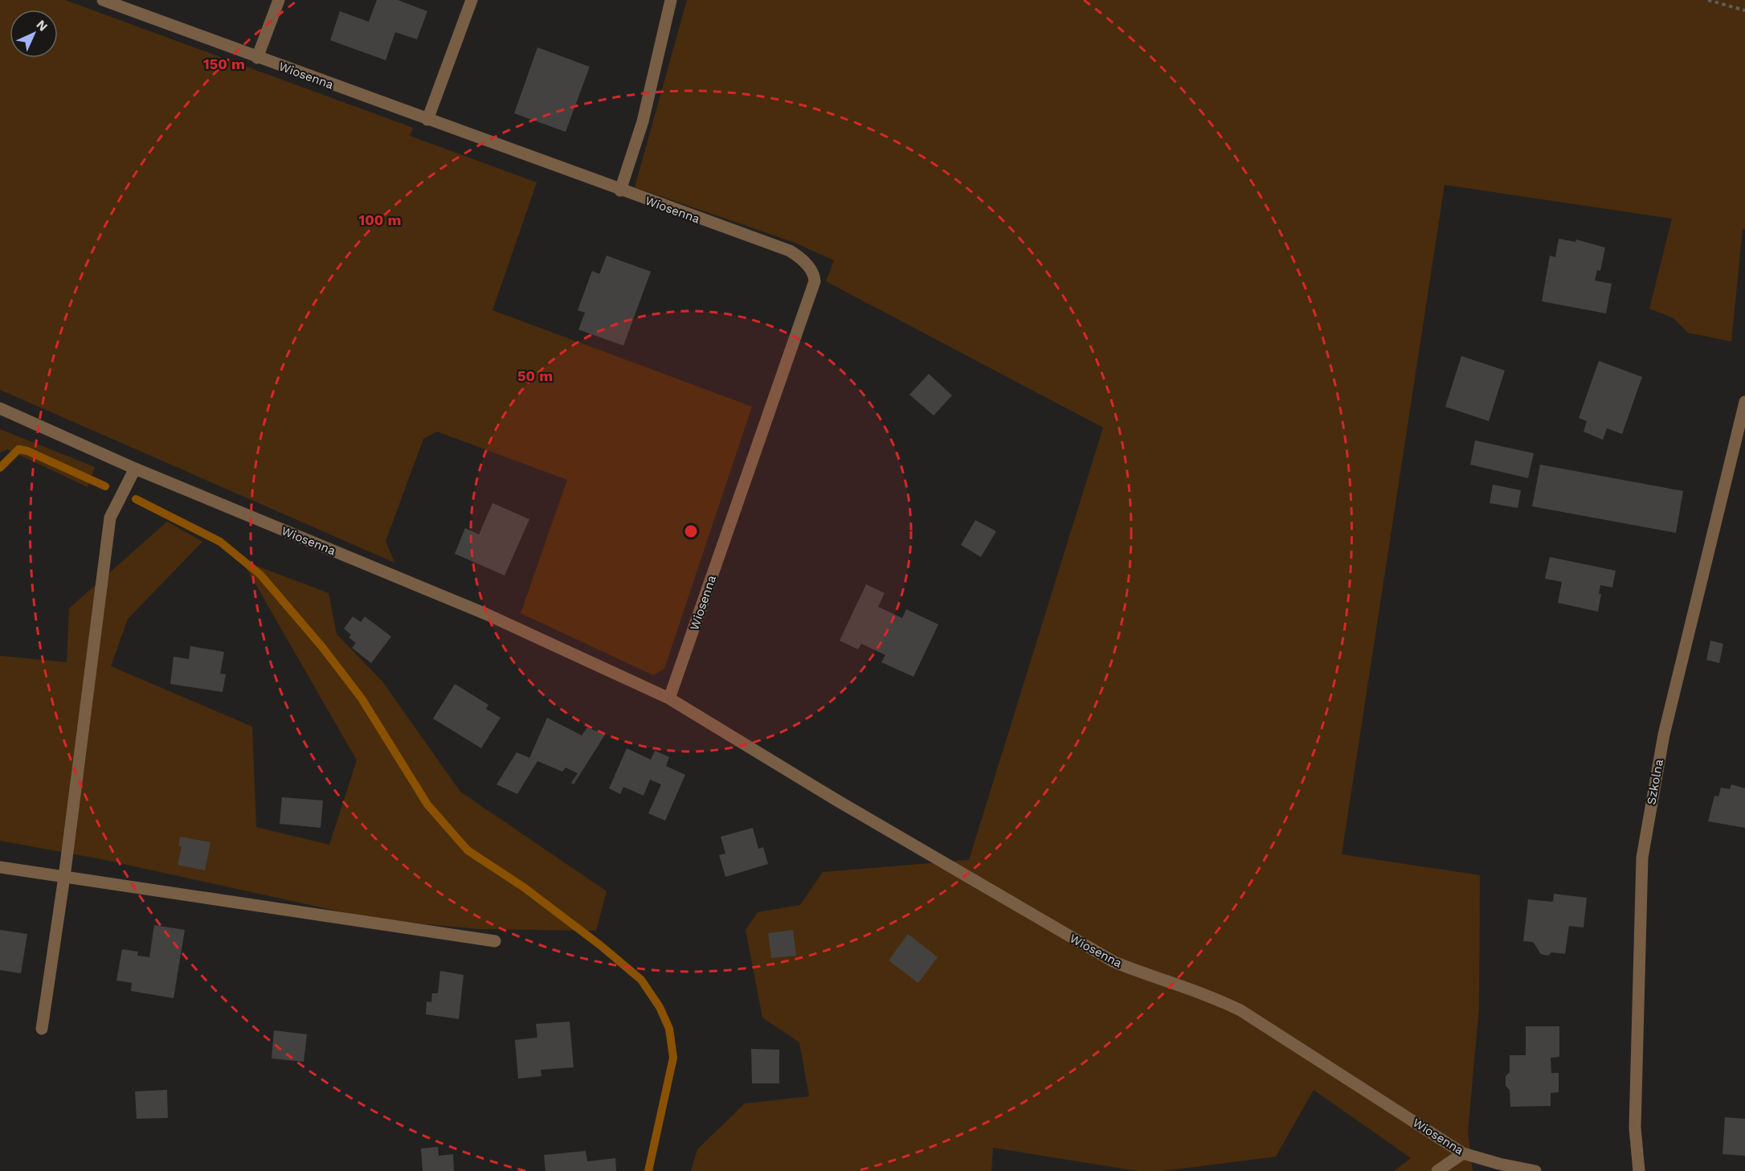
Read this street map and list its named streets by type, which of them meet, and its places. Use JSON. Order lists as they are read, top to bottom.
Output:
{
  "streets": {
    "street": ["Wiosenna", "Szkolna"]
  },
  "north": "top right",
  "rings": ["150 m", "100 m", "50 m"]
}
